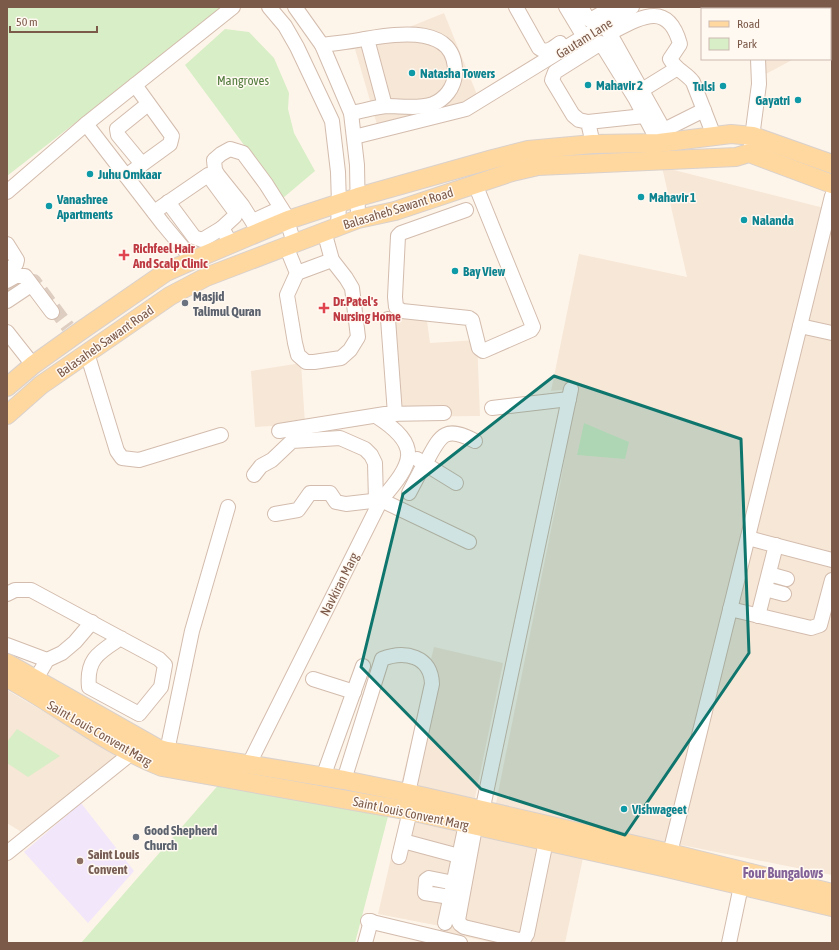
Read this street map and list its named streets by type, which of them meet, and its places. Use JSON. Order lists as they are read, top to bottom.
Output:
{
  "streets": {
    "main road": ["Balasaheb Sawant Road", "Saint Louis Convent Marg"],
    "street": ["Gautam Lane", "Navkiran Marg"]
  },
  "crossings": [
    ["Navkiran Marg", "Saint Louis Convent Marg"]
  ],
  "districts": ["Four Bungalows"],
  "parks": ["Mangroves"],
  "places": {
    "other": [
      "Natasha Towers",
      "Mahavir 2",
      "Tulsi",
      "Gayatri",
      "Juhu Omkaar",
      "Mahavir 1",
      "Vanashree Apartments",
      "Nalanda",
      "Bay View",
      "Masjid Talimul Quran",
      "Vishwageet",
      "Good Shepherd Church",
      "Saint Louis Convent"
    ],
    "health": ["Richfeel Hair And Scalp Clinic", "Dr.Patel's Nursing Home"]
  },
  "legend": ["Road", "Park"],
  "scale_bar": "50 m"
}
